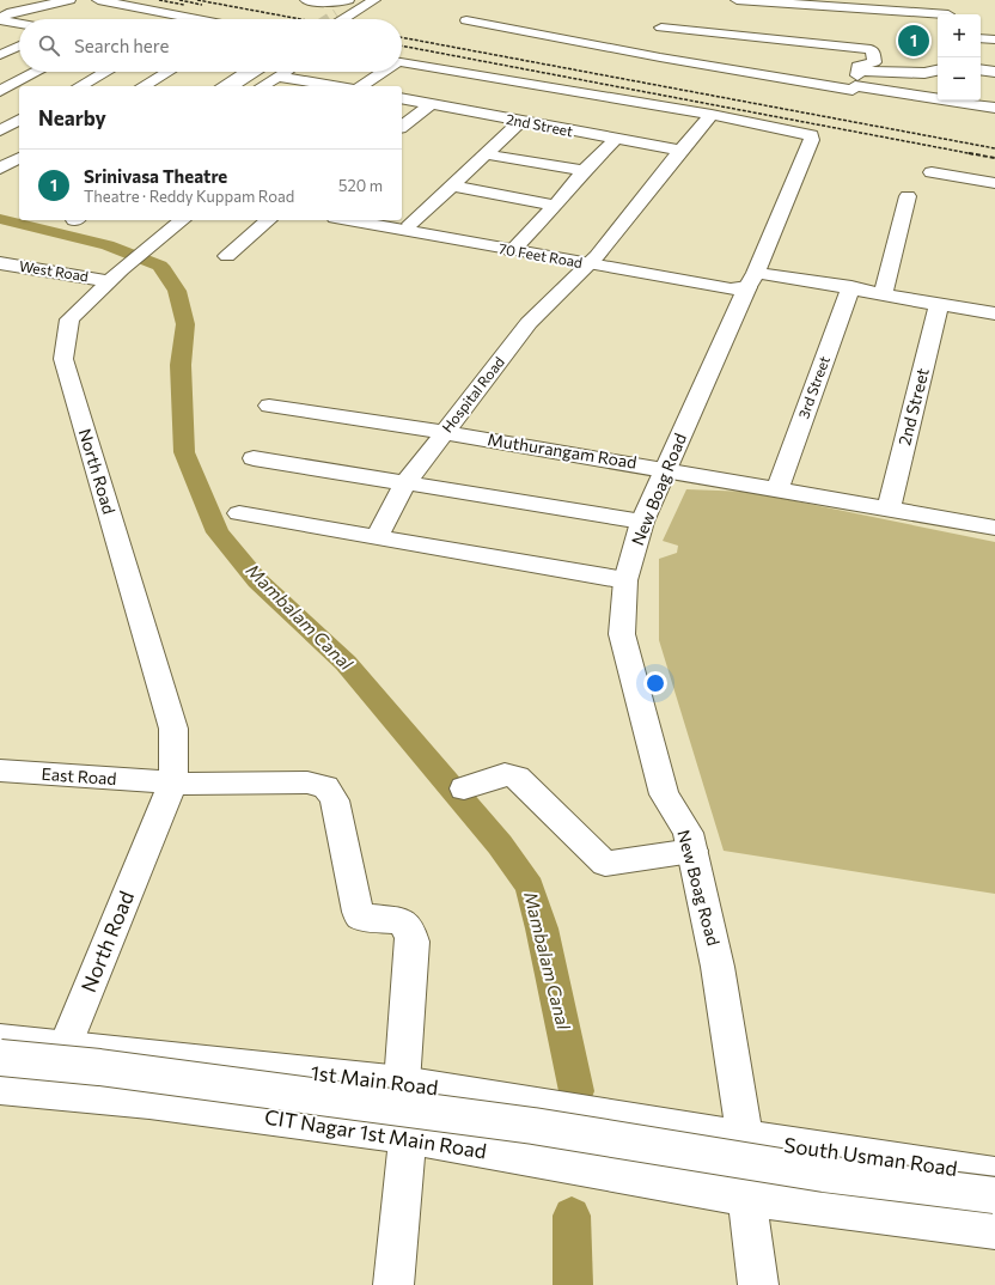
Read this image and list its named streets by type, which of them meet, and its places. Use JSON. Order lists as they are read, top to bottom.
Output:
{
  "streets": {
    "street": [
      "2nd Street",
      "70 Feet Road",
      "West Road",
      "3rd Street",
      "Hospital Road",
      "Muthurangam Road",
      "North Road",
      "New Boag Road",
      "East Road",
      "1st Main Road",
      "CIT Nagar 1st Main Road",
      "South Usman Road"
    ]
  },
  "crossings": [
    ["2nd Street", "70 Feet Road"],
    ["2nd Street", "Hospital Road"],
    ["2nd Street", "Muthurangam Road"],
    ["70 Feet Road", "3rd Street"],
    ["70 Feet Road", "Hospital Road"],
    ["70 Feet Road", "New Boag Road"],
    ["West Road", "North Road"],
    ["3rd Street", "Muthurangam Road"],
    ["Hospital Road", "Muthurangam Road"],
    ["Hospital Road", "New Boag Road"],
    ["Muthurangam Road", "New Boag Road"],
    ["North Road", "East Road"],
    ["North Road", "1st Main Road"],
    ["North Road", "CIT Nagar 1st Main Road"],
    ["New Boag Road", "1st Main Road"],
    ["New Boag Road", "CIT Nagar 1st Main Road"],
    ["New Boag Road", "South Usman Road"],
    ["East Road", "1st Main Road"],
    ["1st Main Road", "South Usman Road"]
  ],
  "water": ["Mambalam Canal"],
  "page": {
    "map_buttons": ["+", "−"],
    "search": "Search here",
    "pins": "1",
    "heading": "Nearby",
    "list": [
      {
        "mark": "1",
        "name": "Srinivasa Theatre",
        "note": "Theatre · Reddy Kuppam Road",
        "value": "520 m"
      }
    ]
  }
}
